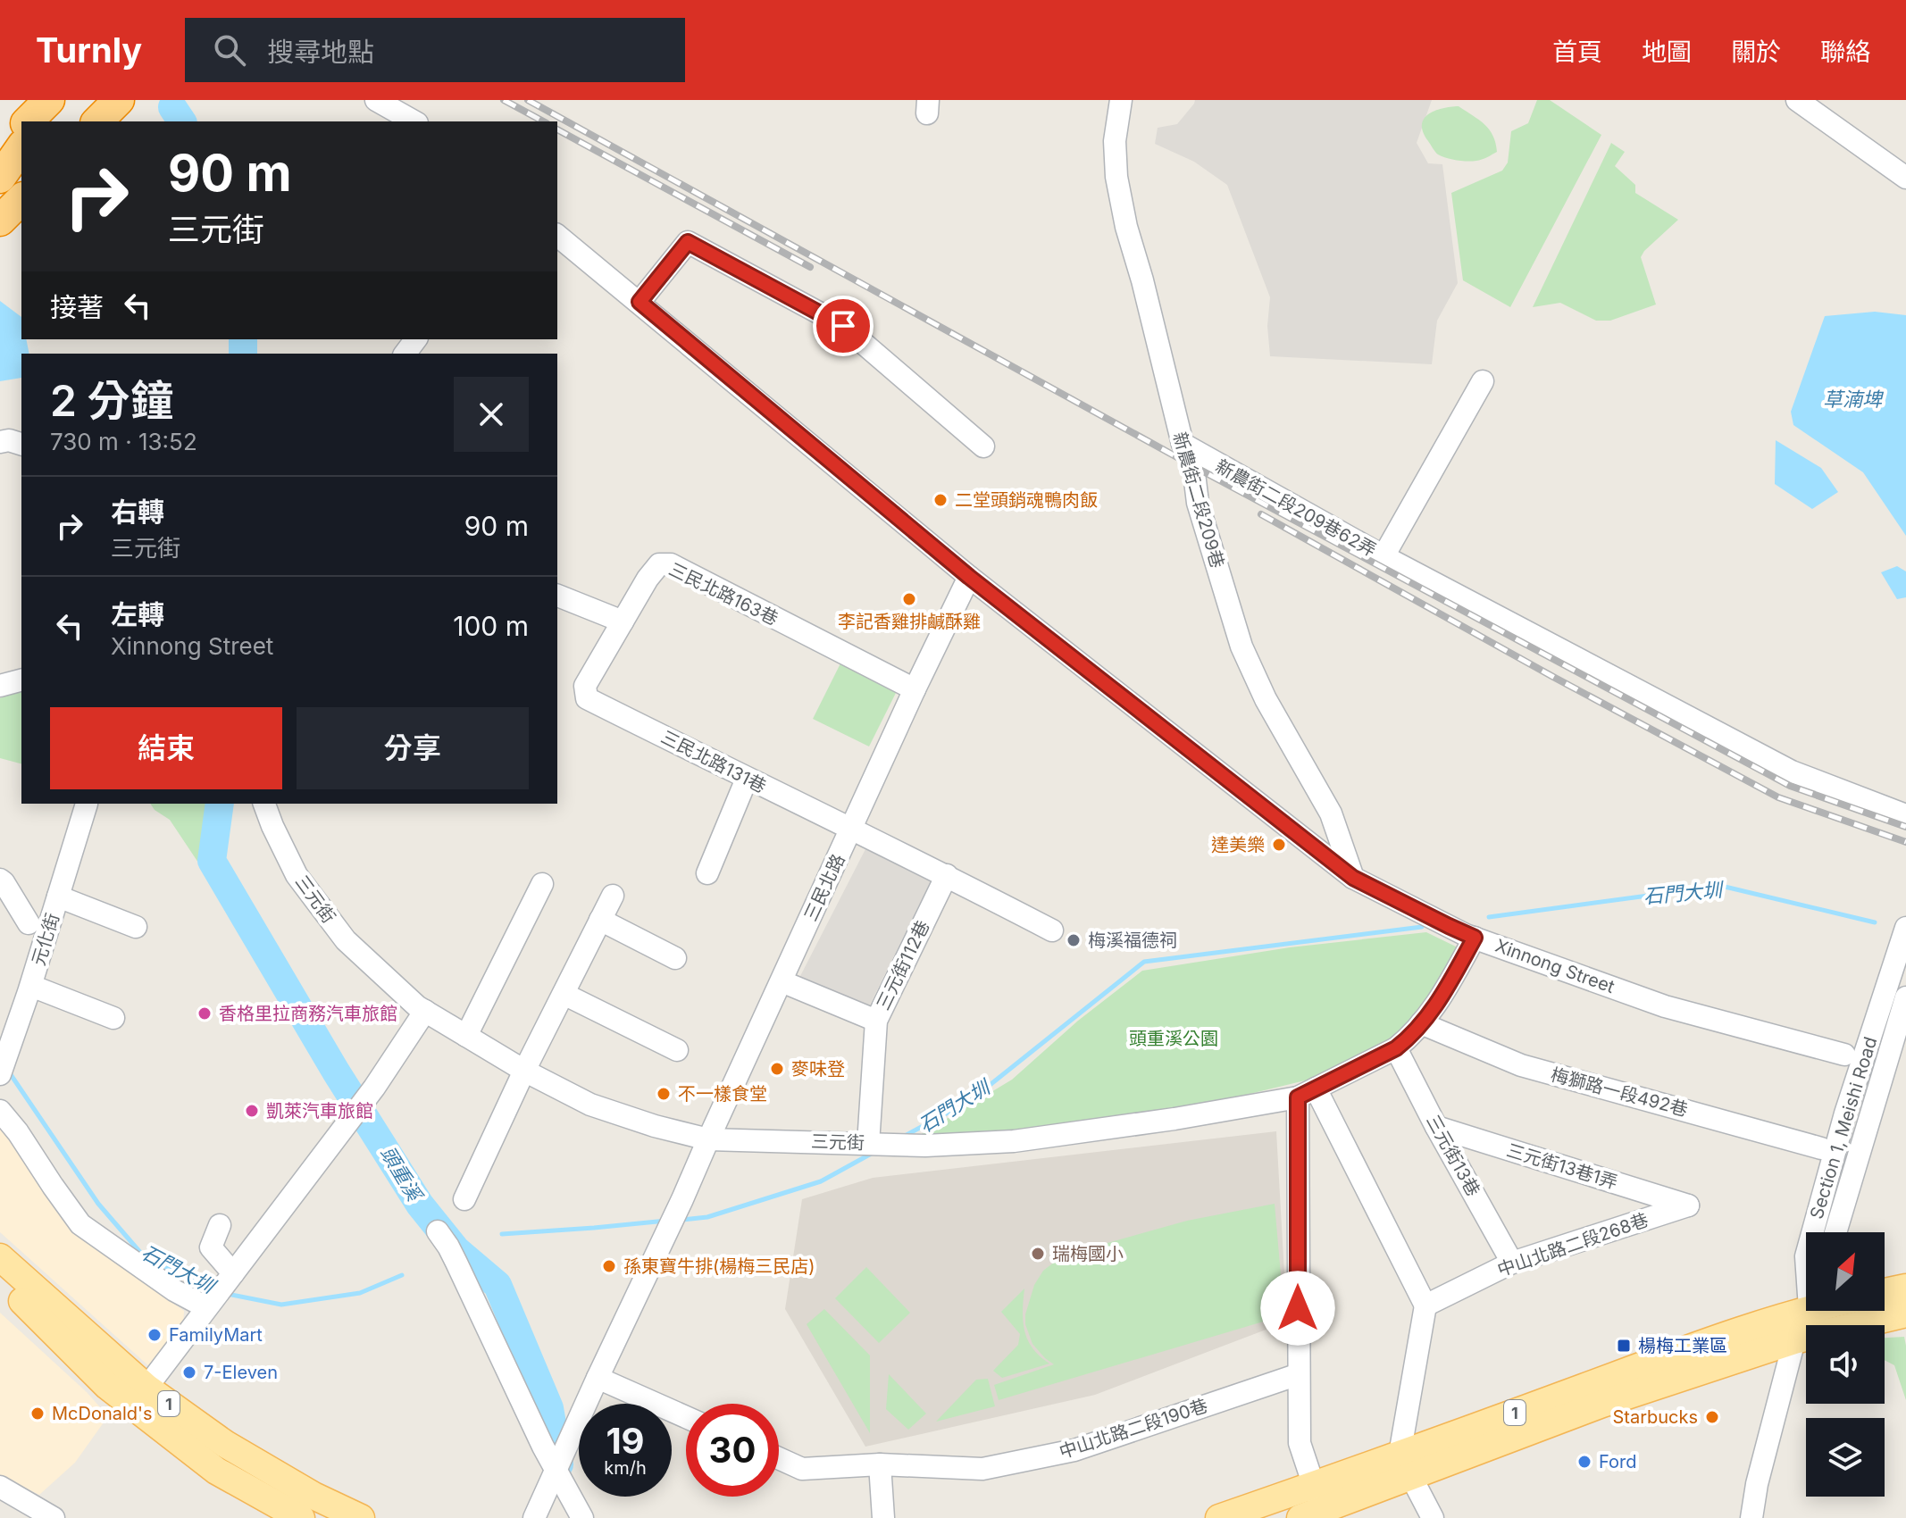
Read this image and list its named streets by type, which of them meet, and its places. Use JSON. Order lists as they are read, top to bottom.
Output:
{
  "streets": {
    "main road": ["1"],
    "street": [
      "新農街二段209巷",
      "新農街二段209巷62弄",
      "三民北路163巷",
      "三民北路131巷",
      "三民北路",
      "三元街",
      "元化街",
      "三元街112巷",
      "Xinnong Street",
      "梅獅路一段492巷",
      "Section 1, Meishi Road",
      "三元街13巷",
      "三元街13巷1弄",
      "中山北路二段268巷",
      "中山北路二段190巷"
    ]
  },
  "crossings": [
    ["新農街二段209巷", "新農街二段209巷62弄"],
    ["新農街二段209巷", "Xinnong Street"],
    ["三民北路163巷", "三民北路131巷"],
    ["三民北路163巷", "三民北路"],
    ["三民北路131巷", "三民北路"],
    ["三民北路131巷", "三元街112巷"],
    ["三民北路", "三元街"],
    ["三民北路", "Xinnong Street"],
    ["三元街", "三元街112巷"],
    ["三元街", "Xinnong Street"],
    ["三元街", "梅獅路一段492巷"],
    ["三元街", "三元街13巷"],
    ["三元街13巷", "三元街13巷1弄"],
    ["三元街13巷", "中山北路二段268巷"],
    ["三元街13巷1弄", "中山北路二段268巷"]
  ],
  "water": ["草湳埤", "石門大圳", "頭重溪"],
  "parks": ["頭重溪公園"],
  "places": {
    "other": [
      "二堂頭銷魂鴨肉飯",
      "李記香雞排鹹酥雞",
      "達美樂",
      "梅溪福德祠",
      "香格里拉商務汽車旅館",
      "麥味登",
      "不一樣食堂",
      "凱萊汽車旅館",
      "瑞梅國小",
      "孫東寶牛排(楊梅三民店)",
      "FamilyMart",
      "7-Eleven",
      "McDonald's",
      "Starbucks",
      "Ford"
    ],
    "transit": ["楊梅工業區"]
  },
  "north": "top right",
  "page": {
    "header": "Turnly",
    "search": "搜尋地點",
    "nav": [
      "首頁",
      "地圖",
      "關於",
      "聯絡"
    ],
    "turn": ["90 m", "三元街"],
    "then": "接著",
    "heading": ["2 分鐘", "730 m · 13:52"],
    "list": [
      {
        "name": "右轉",
        "note": "三元街",
        "value": "90 m"
      },
      {
        "name": "左轉",
        "note": "Xinnong Street",
        "value": "100 m"
      }
    ],
    "buttons": ["結束", "分享"],
    "speed": "19 km/h",
    "limit": "30"
  }
}
